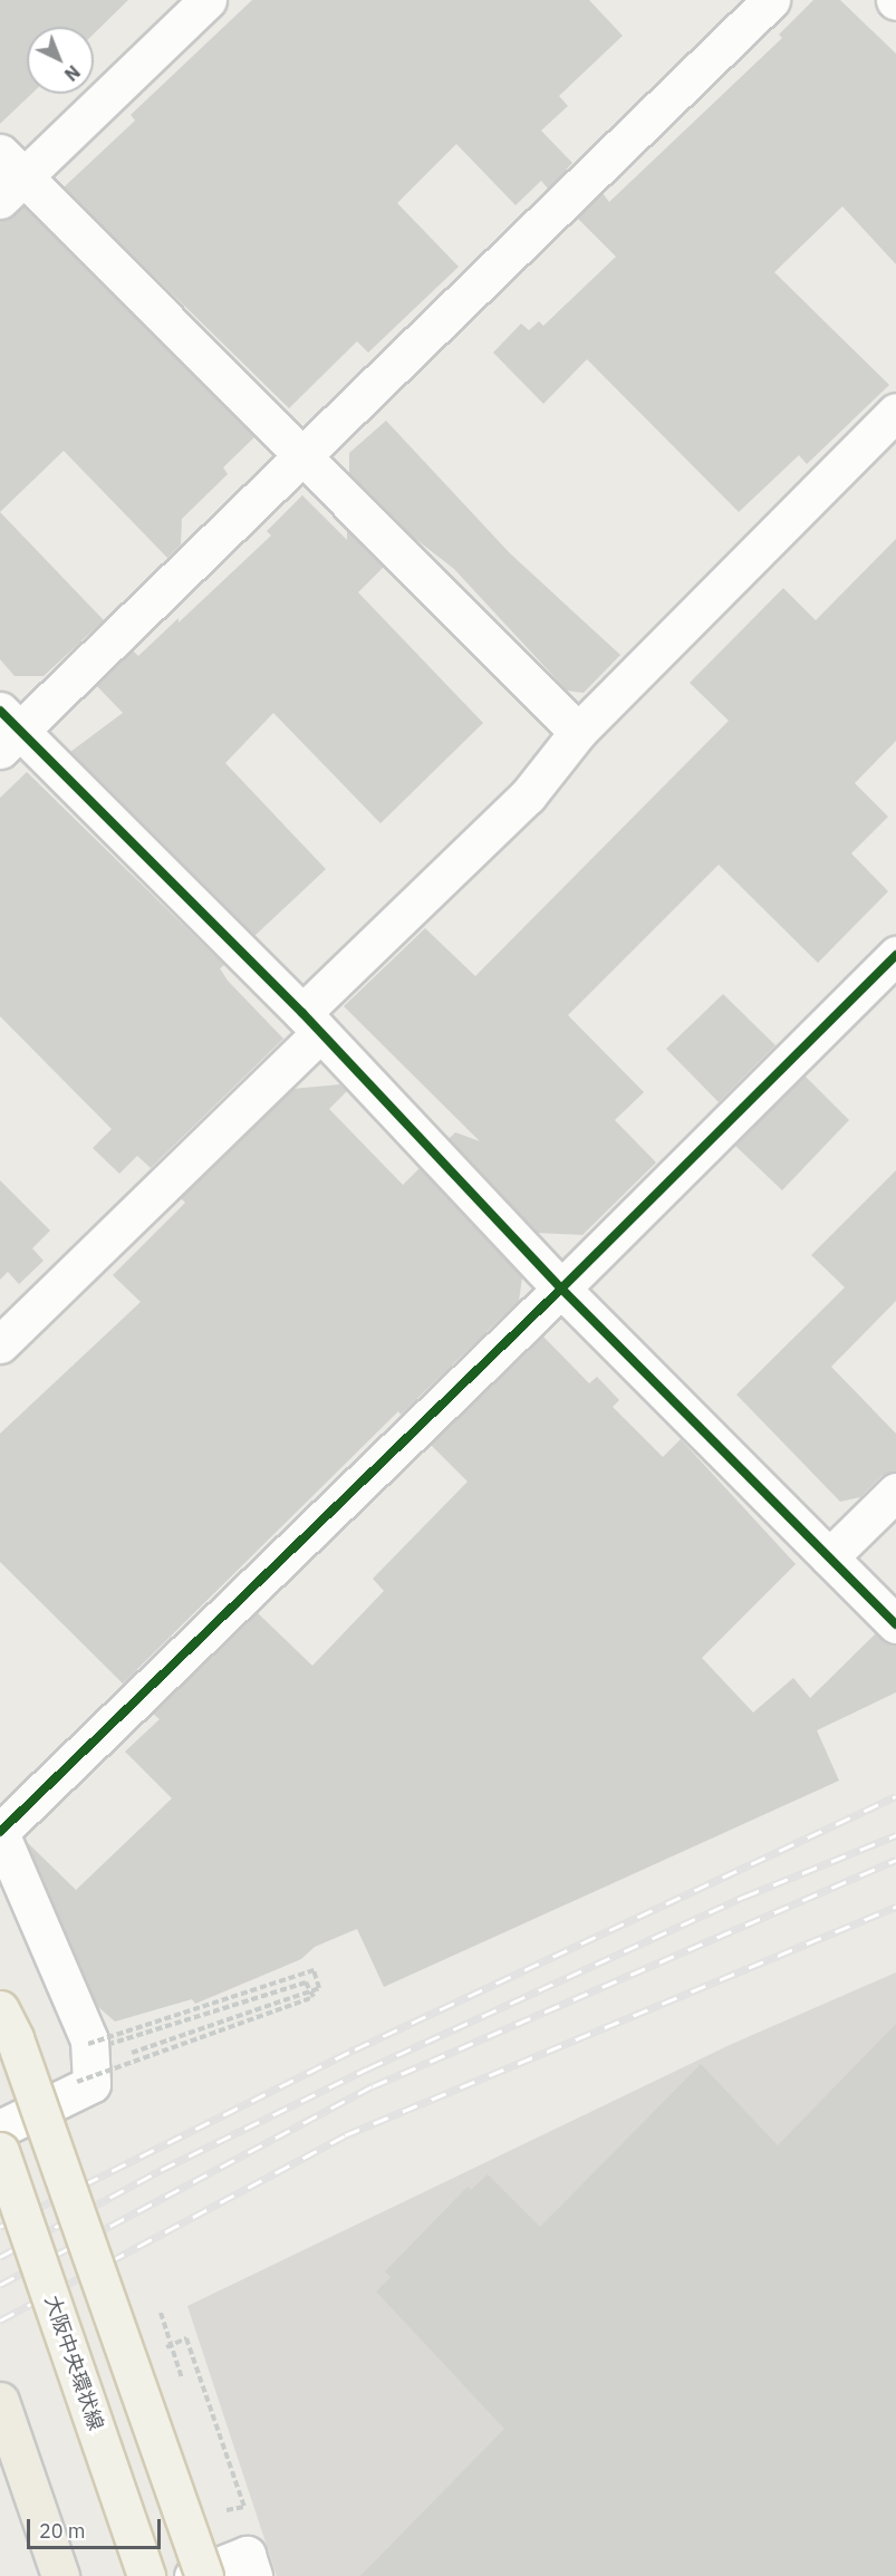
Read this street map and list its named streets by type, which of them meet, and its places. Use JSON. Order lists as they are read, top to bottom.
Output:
{
  "streets": {
    "main road": ["大阪中央環状線"]
  },
  "scale_bar": "20 m",
  "north": "bottom right"
}
